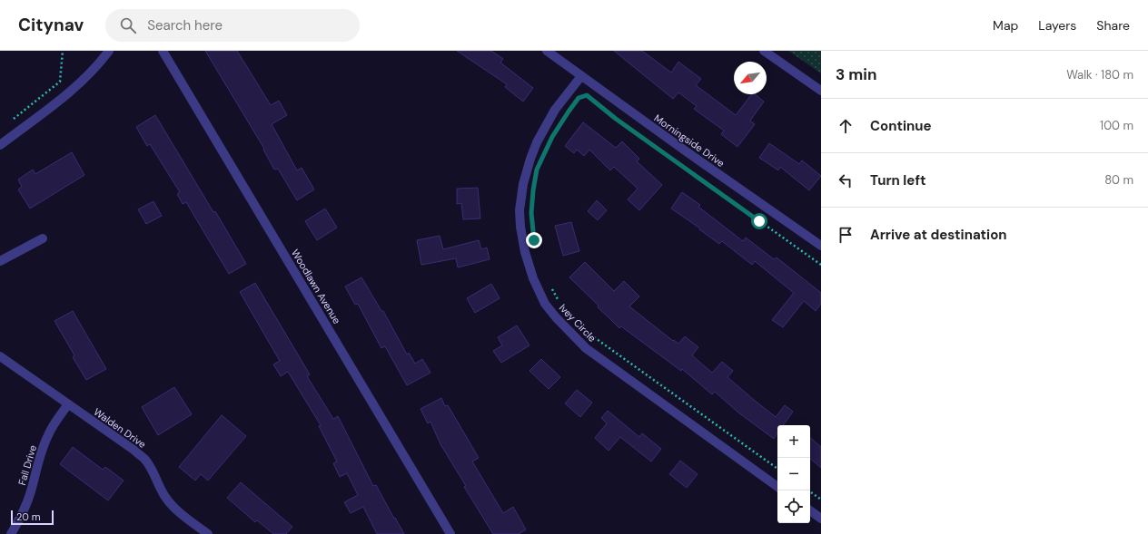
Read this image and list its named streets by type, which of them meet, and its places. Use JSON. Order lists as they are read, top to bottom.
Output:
{
  "streets": {
    "street": [
      "Morningside Drive",
      "Woodlawn Avenue",
      "Ivey Circle",
      "Walden Drive",
      "Fall Drive"
    ]
  },
  "crossings": [
    ["Morningside Drive", "Ivey Circle"],
    ["Walden Drive", "Fall Drive"]
  ],
  "scale_bar": "20 m",
  "north": "bottom left",
  "page": {
    "header": "Citynav",
    "search": "Search here",
    "nav": ["Map", "Layers", "Share"],
    "heading": ["3 min", "Walk · 180 m"],
    "list": [
      ["Continue", "100 m"],
      ["Turn left", "80 m"],
      "Arrive at destination"
    ],
    "map_buttons": ["+", "−"],
    "scale": "20 m"
  }
}
